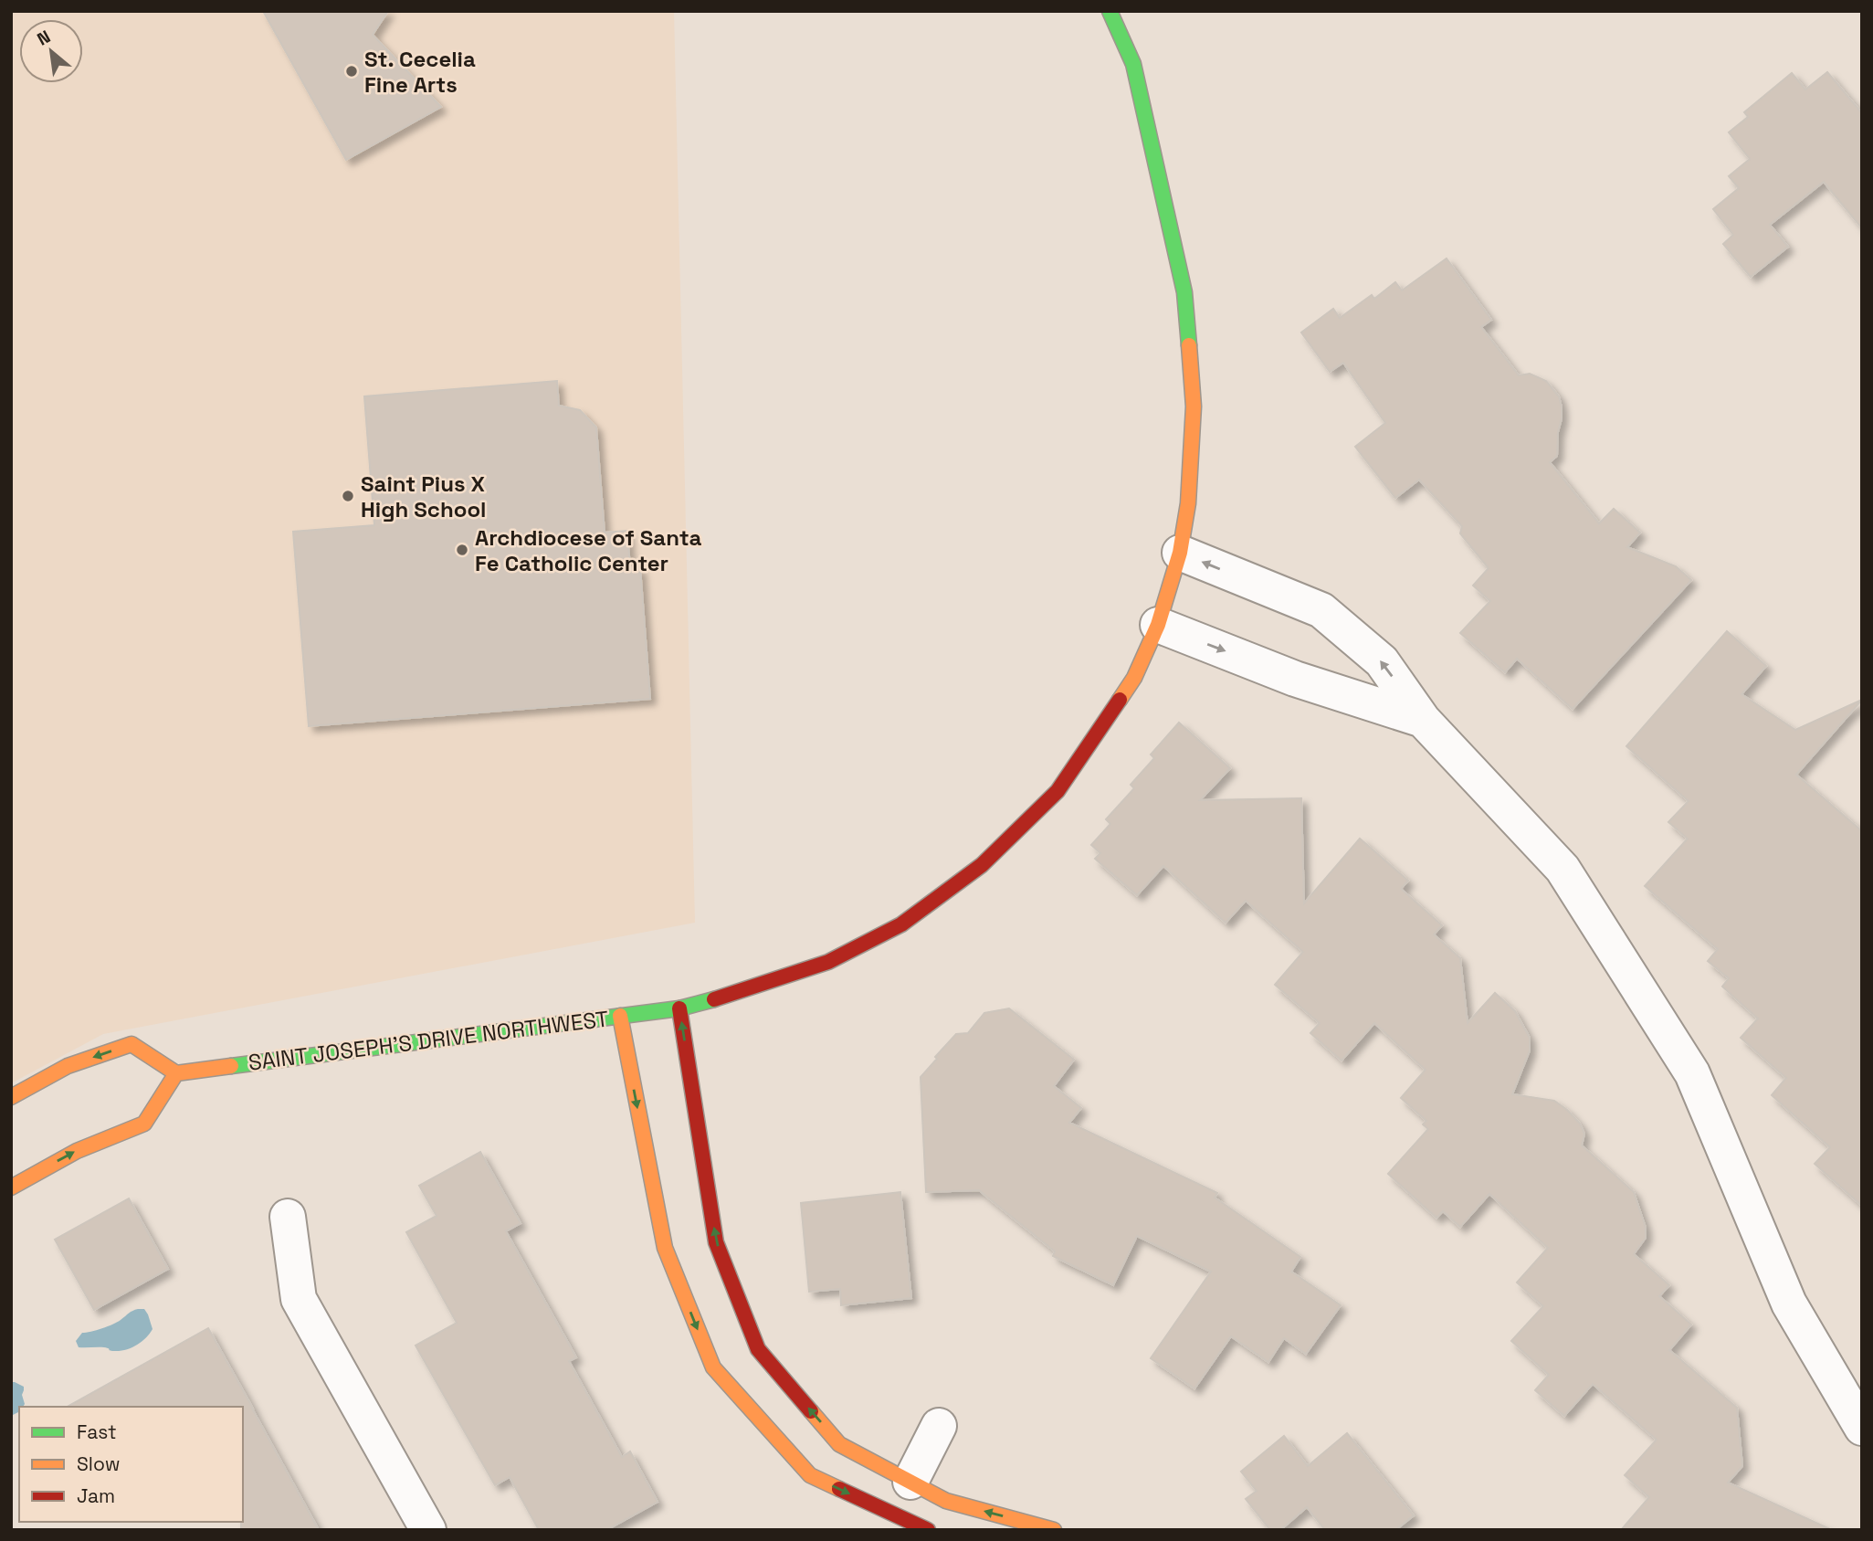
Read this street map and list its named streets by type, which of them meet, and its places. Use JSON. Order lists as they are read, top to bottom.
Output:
{
  "streets": {
    "street": ["SAINT JOSEPH'S DRIVE NORTHWEST"]
  },
  "places": ["St. Cecelia Fine Arts", "Saint Pius X High School", "Archdiocese of Santa Fe Catholic Center"],
  "legend": ["Fast", "Slow", "Jam"],
  "north": "top left"
}
